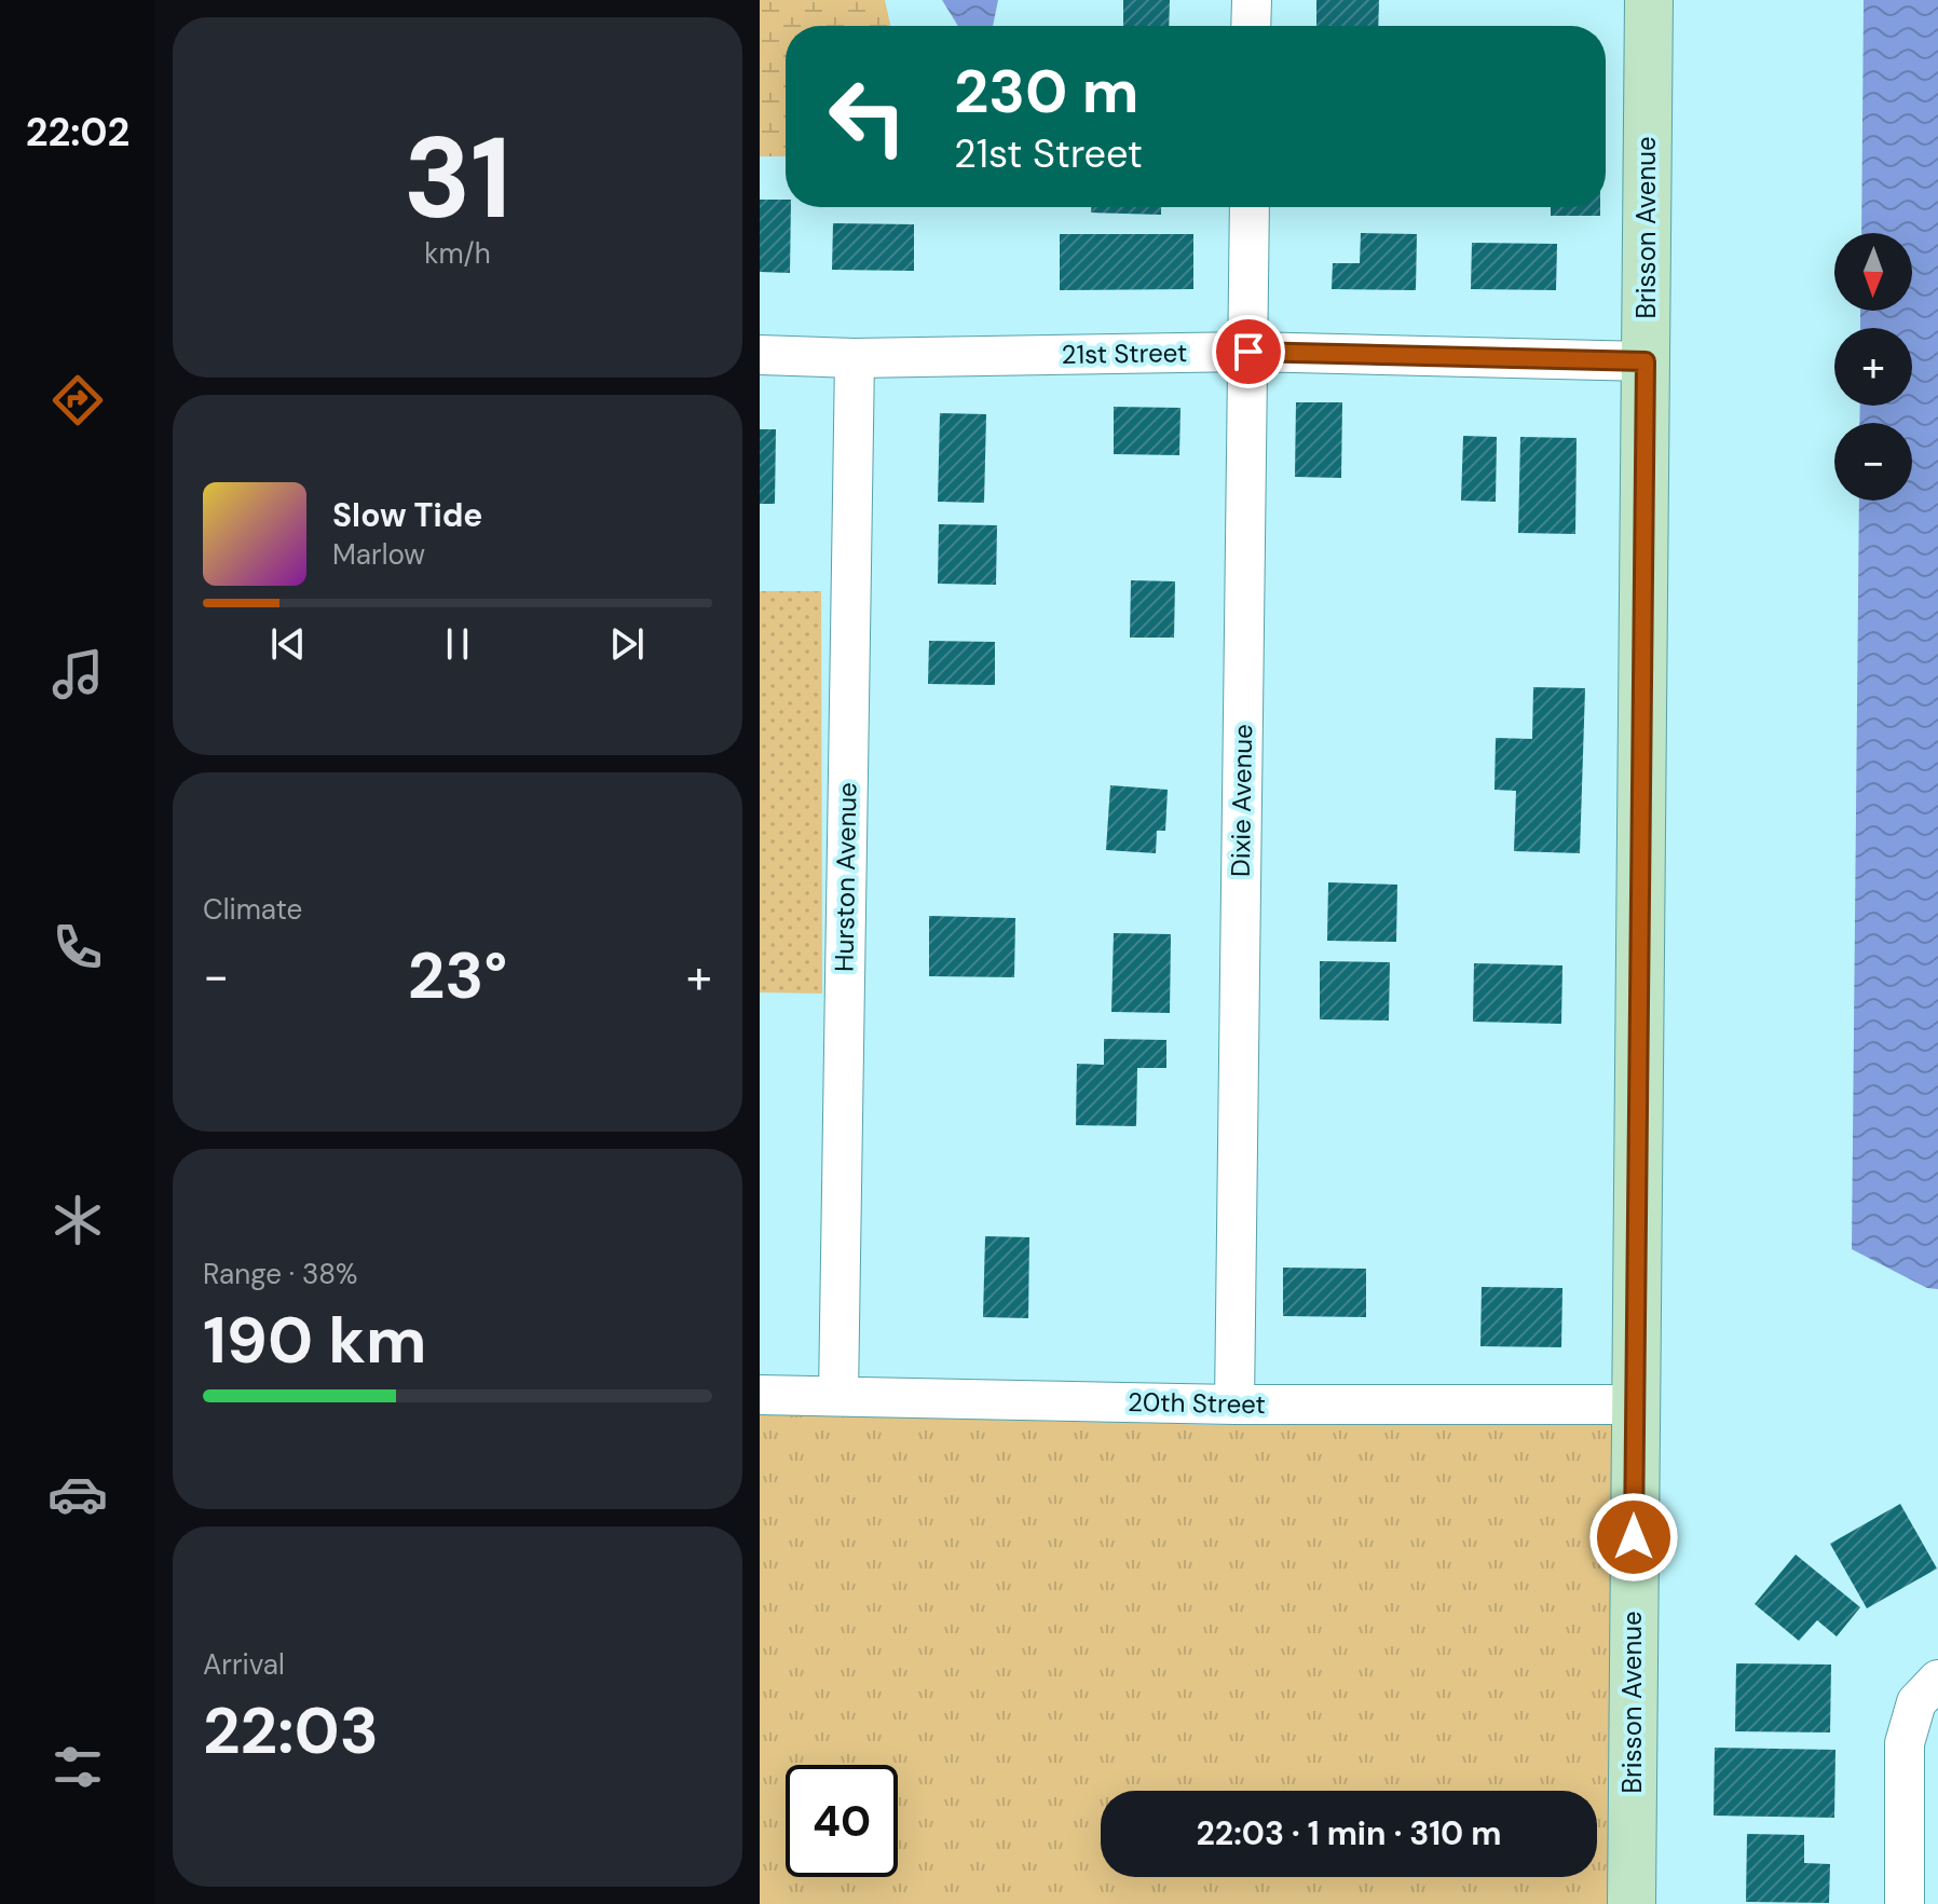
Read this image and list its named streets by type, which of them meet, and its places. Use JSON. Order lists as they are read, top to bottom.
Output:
{
  "streets": {
    "street": [
      "Brisson Avenue",
      "21st Street",
      "Dixie Avenue",
      "Hurston Avenue",
      "20th Street"
    ]
  },
  "crossings": [
    ["Brisson Avenue", "21st Street"],
    ["Brisson Avenue", "20th Street"],
    ["21st Street", "Dixie Avenue"],
    ["21st Street", "Hurston Avenue"],
    ["Dixie Avenue", "20th Street"],
    ["Hurston Avenue", "20th Street"]
  ],
  "north": "bottom",
  "page": {
    "tabs": "22:02",
    "tile": [
      ["31", "km/h"],
      "Climate",
      ["Range · 38%", "190 km"],
      ["Arrival", "22:03"]
    ],
    "turn": ["230 m", "21st Street"],
    "map_buttons": ["+", "−"],
    "song": ["Slow Tide", "Marlow"],
    "heat": ["−", "23°", "+"],
    "limit": "40",
    "trip": "22:03 · 1 min · 310 m"
  }
}
